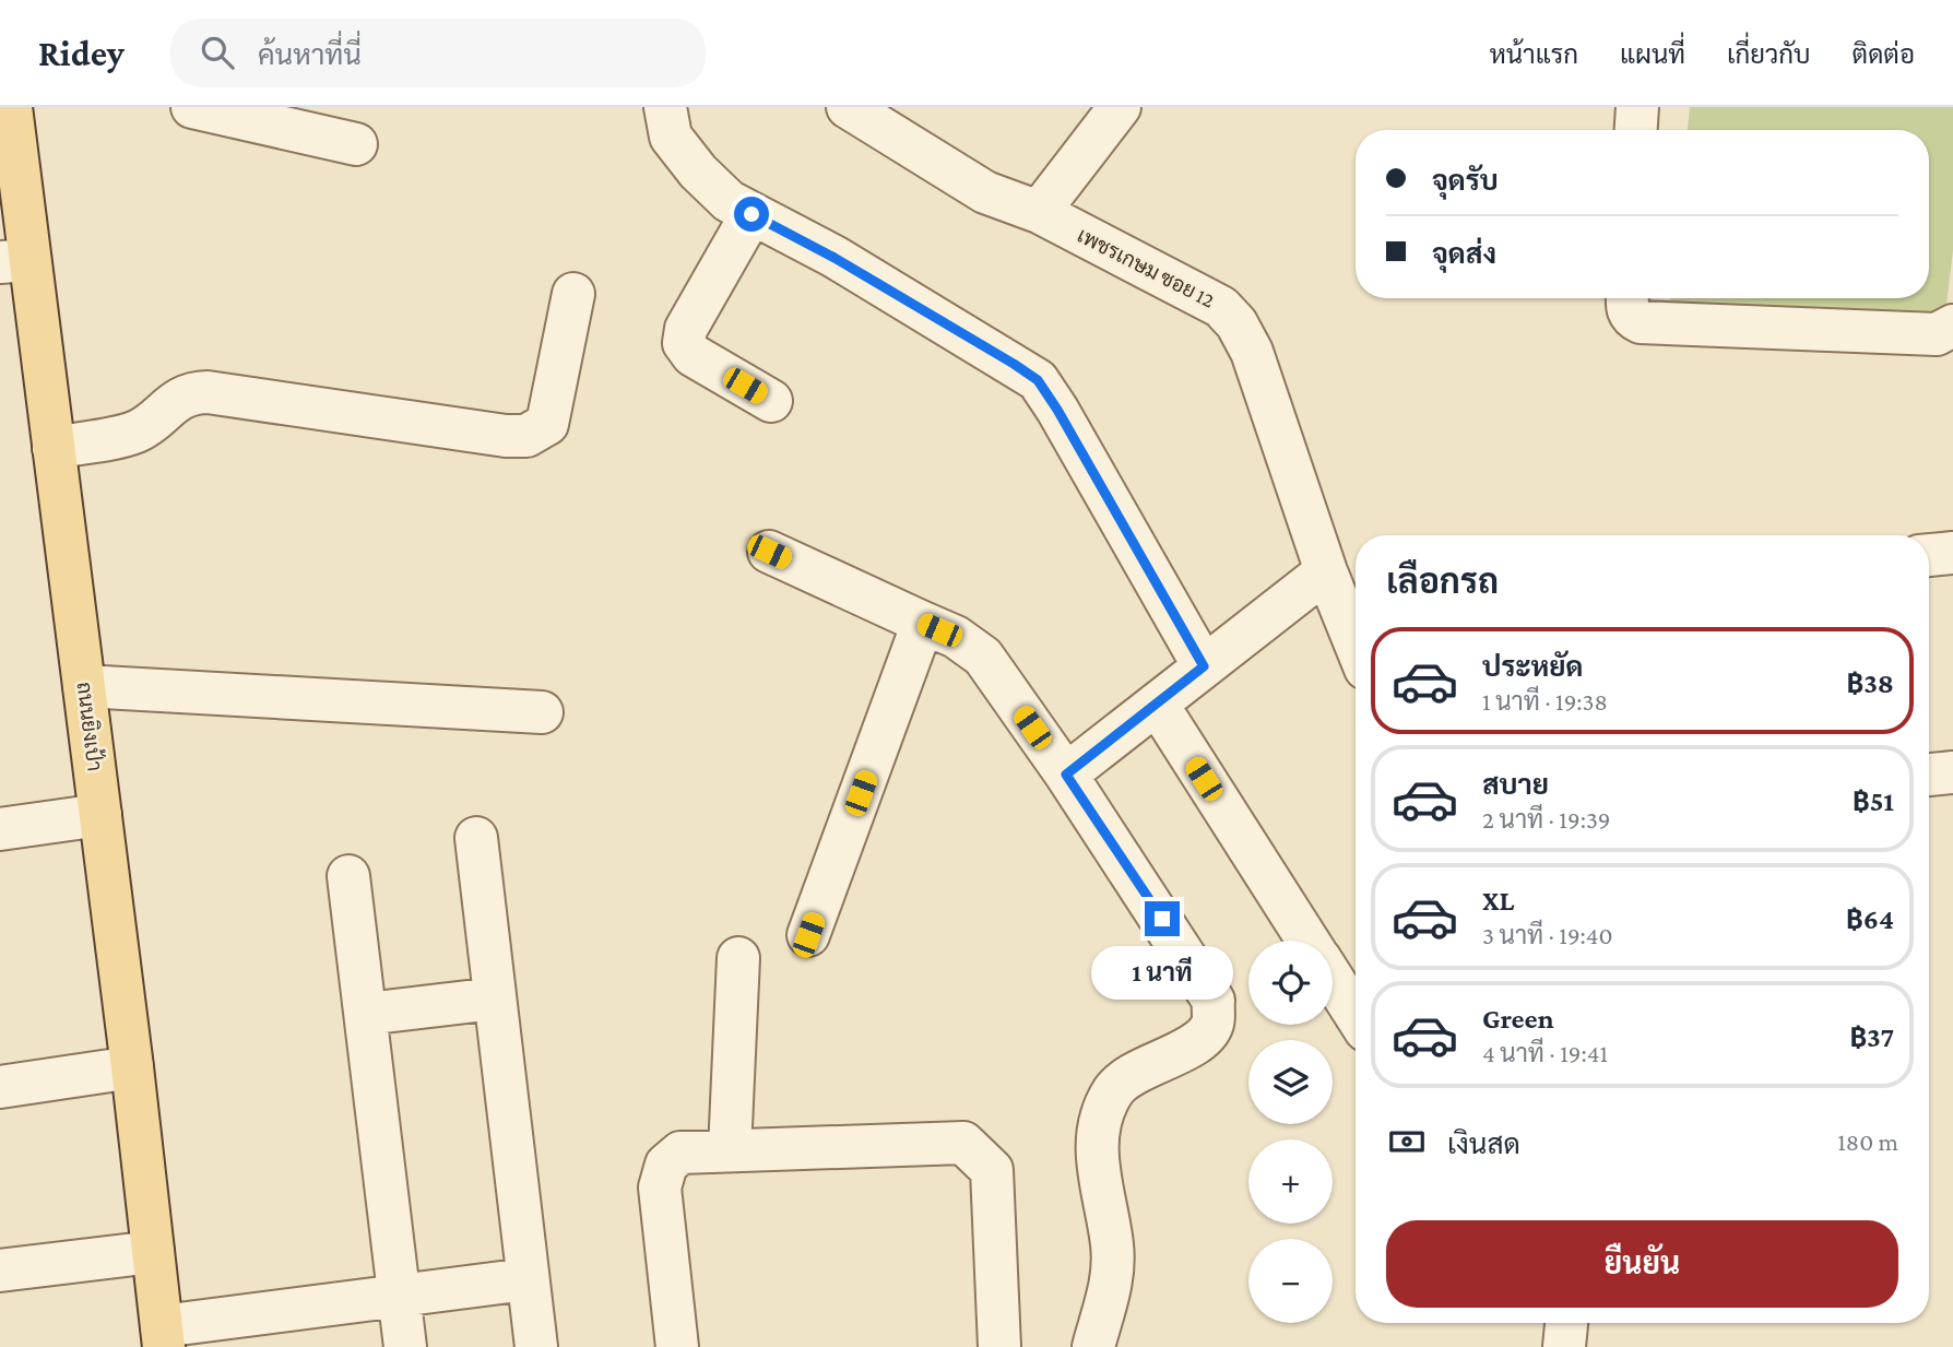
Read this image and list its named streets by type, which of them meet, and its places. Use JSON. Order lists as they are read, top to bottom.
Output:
{
  "streets": {
    "main road": ["ถนนยิงเป้า"],
    "street": ["เพชรเกษม ซอย 12"]
  },
  "page": {
    "header": "Ridey",
    "search": "ค้นหาที่นี่",
    "nav": [
      "หน้าแรก",
      "แผนที่",
      "เกี่ยวกับ",
      "ติดต่อ"
    ],
    "banner": ["จุดรับ", "จุดส่ง"],
    "heading": "เลือกรถ",
    "list": [
      {
        "name": "ประหยัด",
        "note": "1 นาที · 19:38",
        "value": "฿38"
      },
      {
        "name": "สบาย",
        "note": "2 นาที · 19:39",
        "value": "฿51"
      },
      {
        "name": "XL",
        "note": "3 นาที · 19:40",
        "value": "฿64"
      },
      {
        "name": "Green",
        "note": "4 นาที · 19:41",
        "value": "฿37"
      }
    ],
    "map_buttons": ["+", "−"],
    "bubble": "1 นาที",
    "pay": ["เงินสด", "180 m"],
    "buttons": "ยืนยัน"
  }
}
